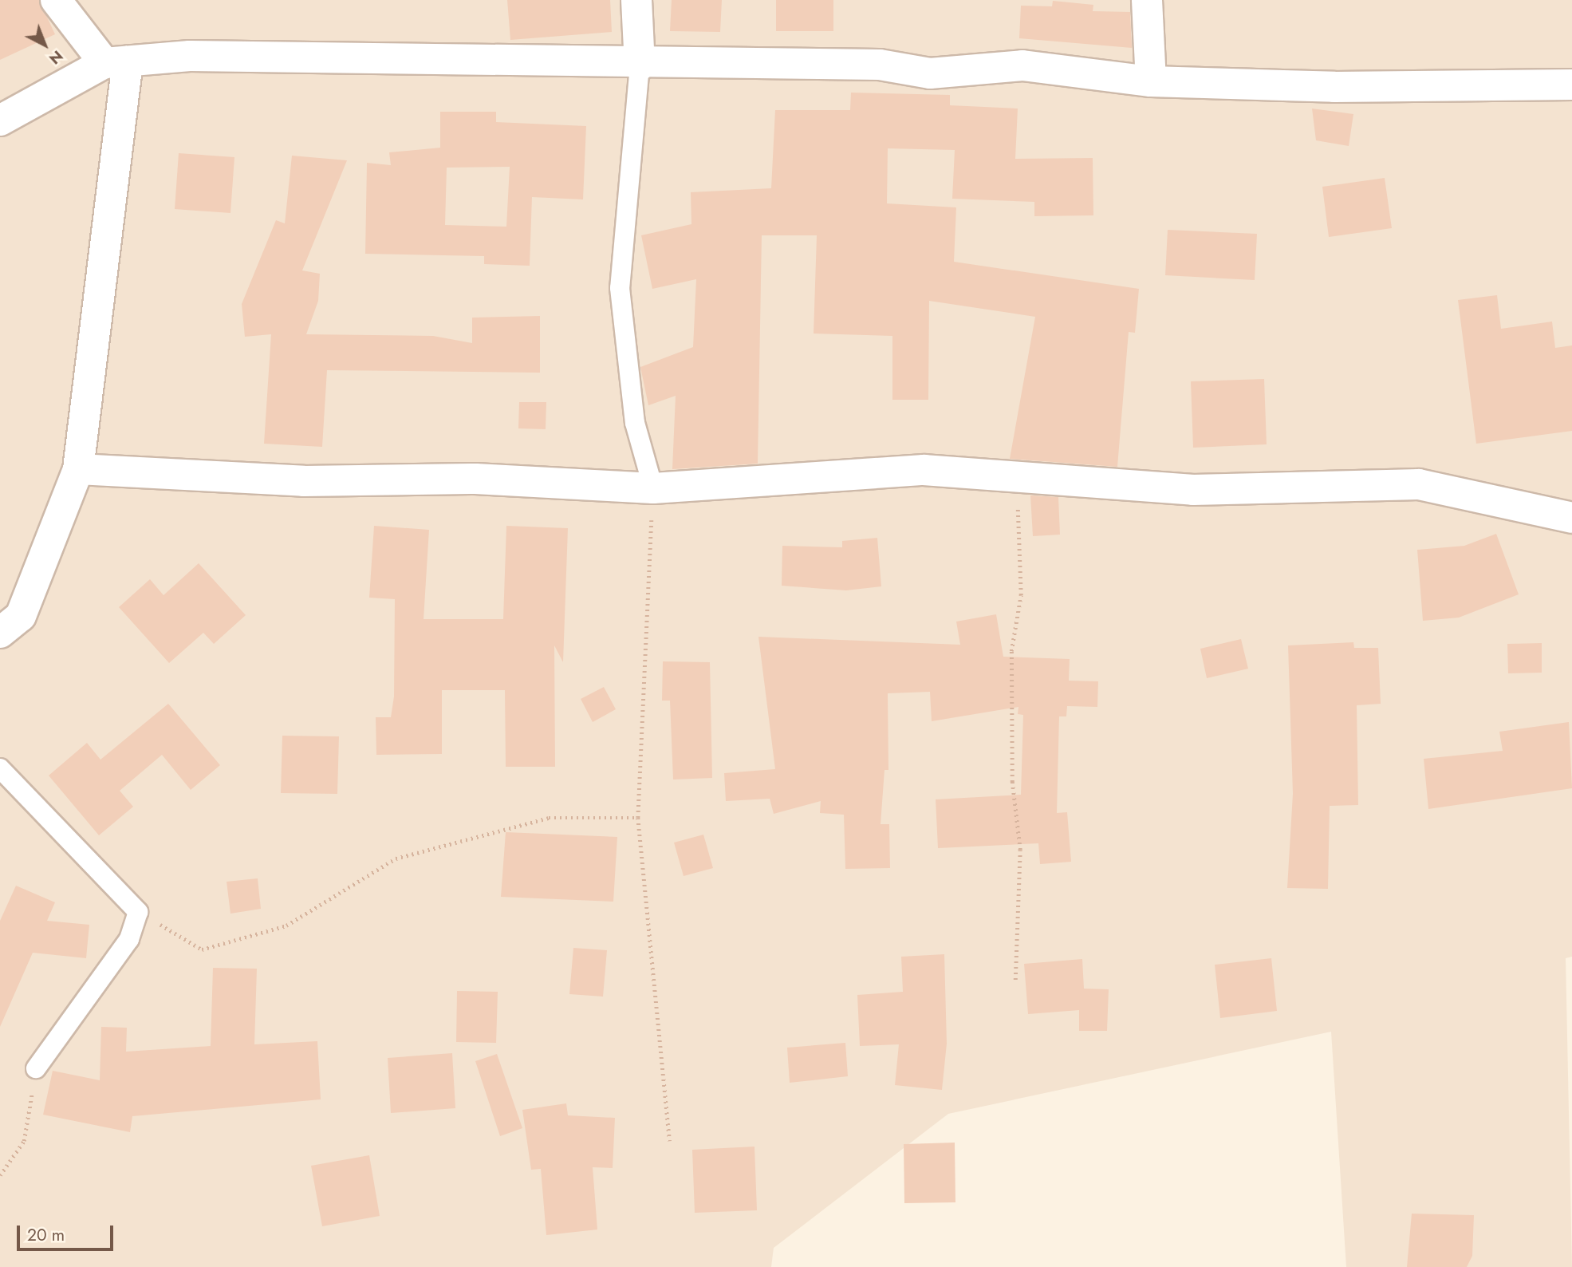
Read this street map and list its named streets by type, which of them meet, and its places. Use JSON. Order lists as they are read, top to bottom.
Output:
{
  "scale_bar": "20 m",
  "north": "bottom right"
}
